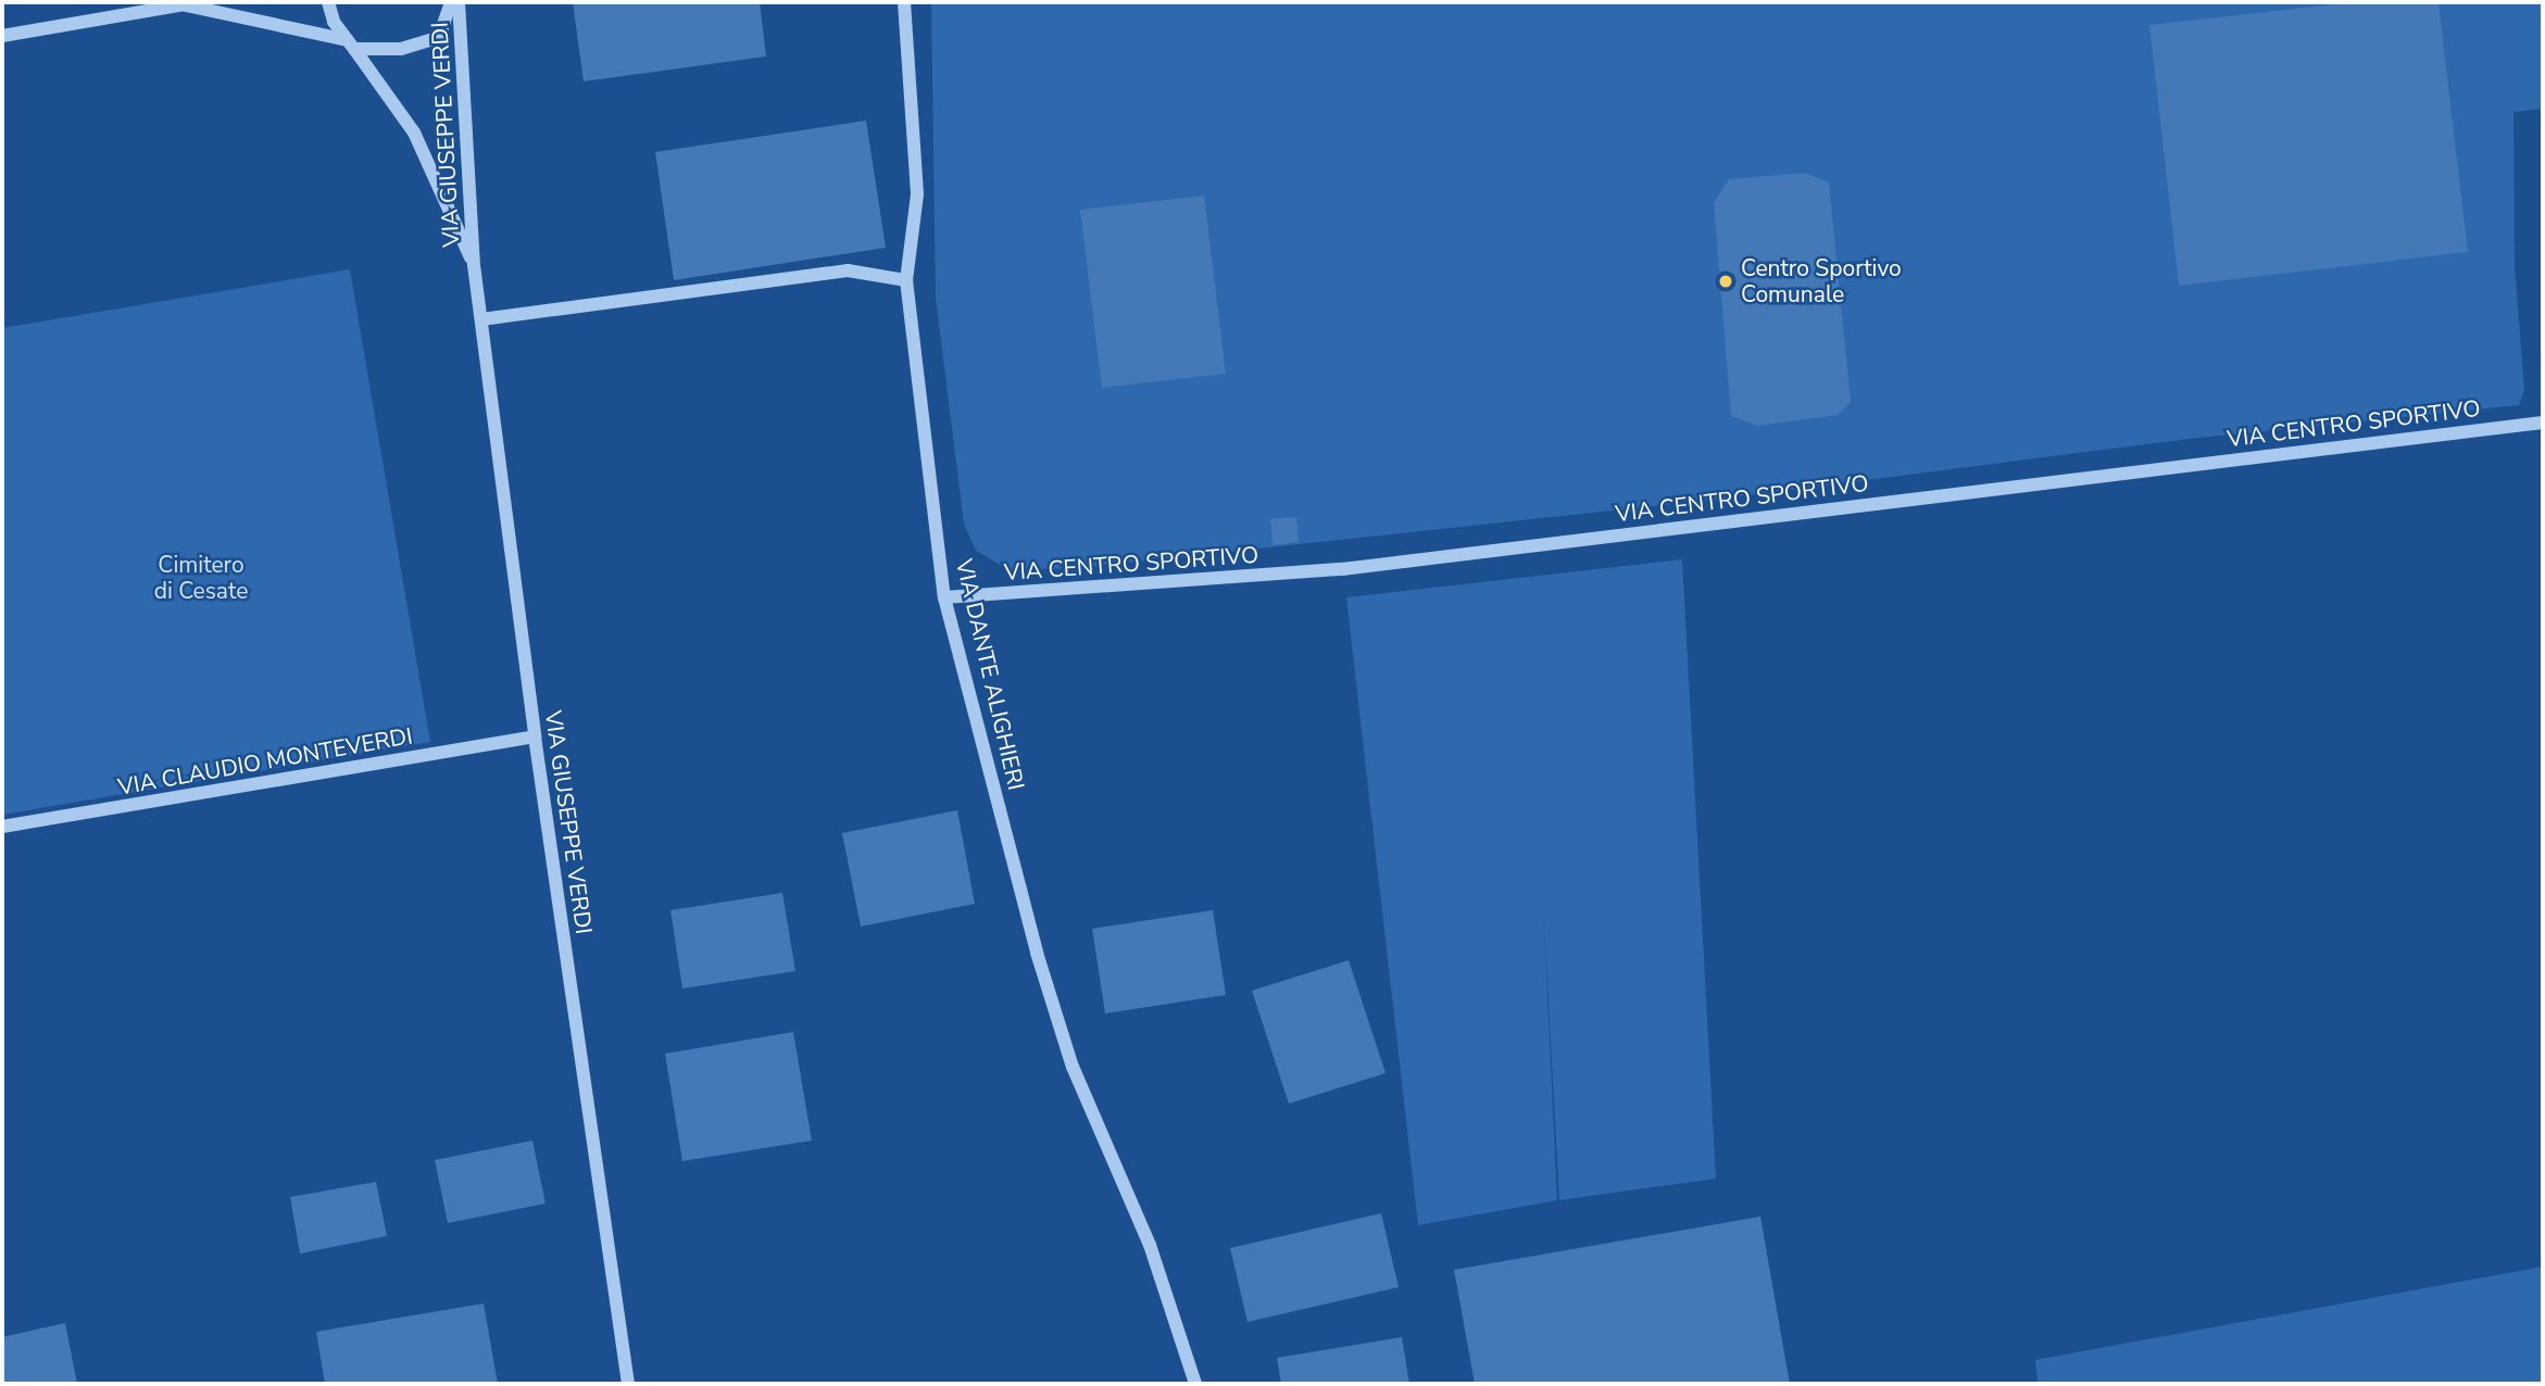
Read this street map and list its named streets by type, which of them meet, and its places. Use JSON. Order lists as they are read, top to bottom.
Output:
{
  "streets": {
    "street": [
      "VIA GIUSEPPE VERDI",
      "VIA CENTRO SPORTIVO",
      "VIA DANTE ALIGHIERI",
      "VIA CLAUDIO MONTEVERDI"
    ]
  },
  "crossings": [
    ["VIA GIUSEPPE VERDI", "VIA CLAUDIO MONTEVERDI"],
    ["VIA CENTRO SPORTIVO", "VIA DANTE ALIGHIERI"]
  ],
  "parks": ["Cimitero di Cesate"],
  "places": ["Centro Sportivo Comunale"]
}
